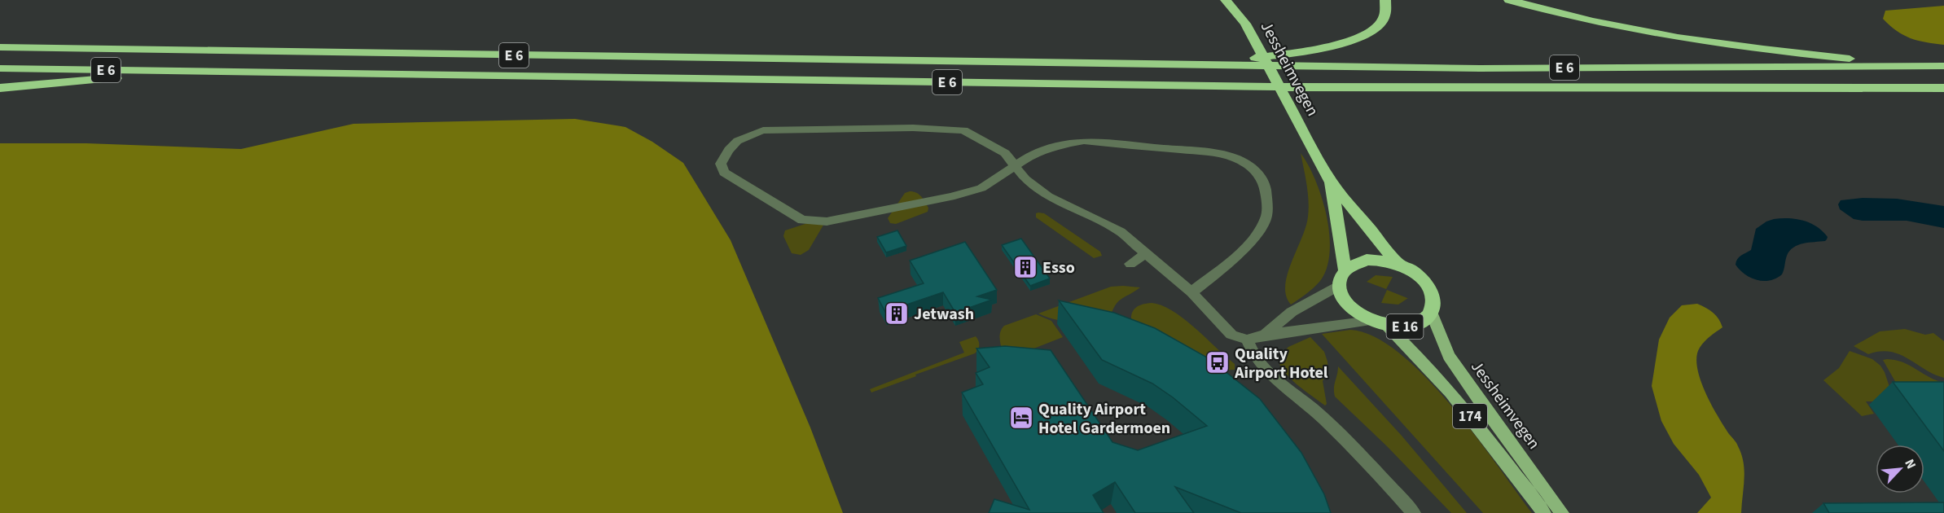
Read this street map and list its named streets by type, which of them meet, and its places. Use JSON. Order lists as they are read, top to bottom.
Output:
{
  "streets": {
    "highway": ["E 6", "Jessheimvegen", "E 16"],
    "main road": ["174"]
  },
  "crossings": [
    ["Jessheimvegen", "E 16"],
    ["Jessheimvegen", "174"],
    ["E 16", "174"]
  ],
  "places": {
    "building": ["Esso", "Jetwash"],
    "bus stop": ["Quality Airport Hotel"],
    "hotel": ["Quality Airport Hotel Gardermoen"]
  },
  "north": "top right"
}
